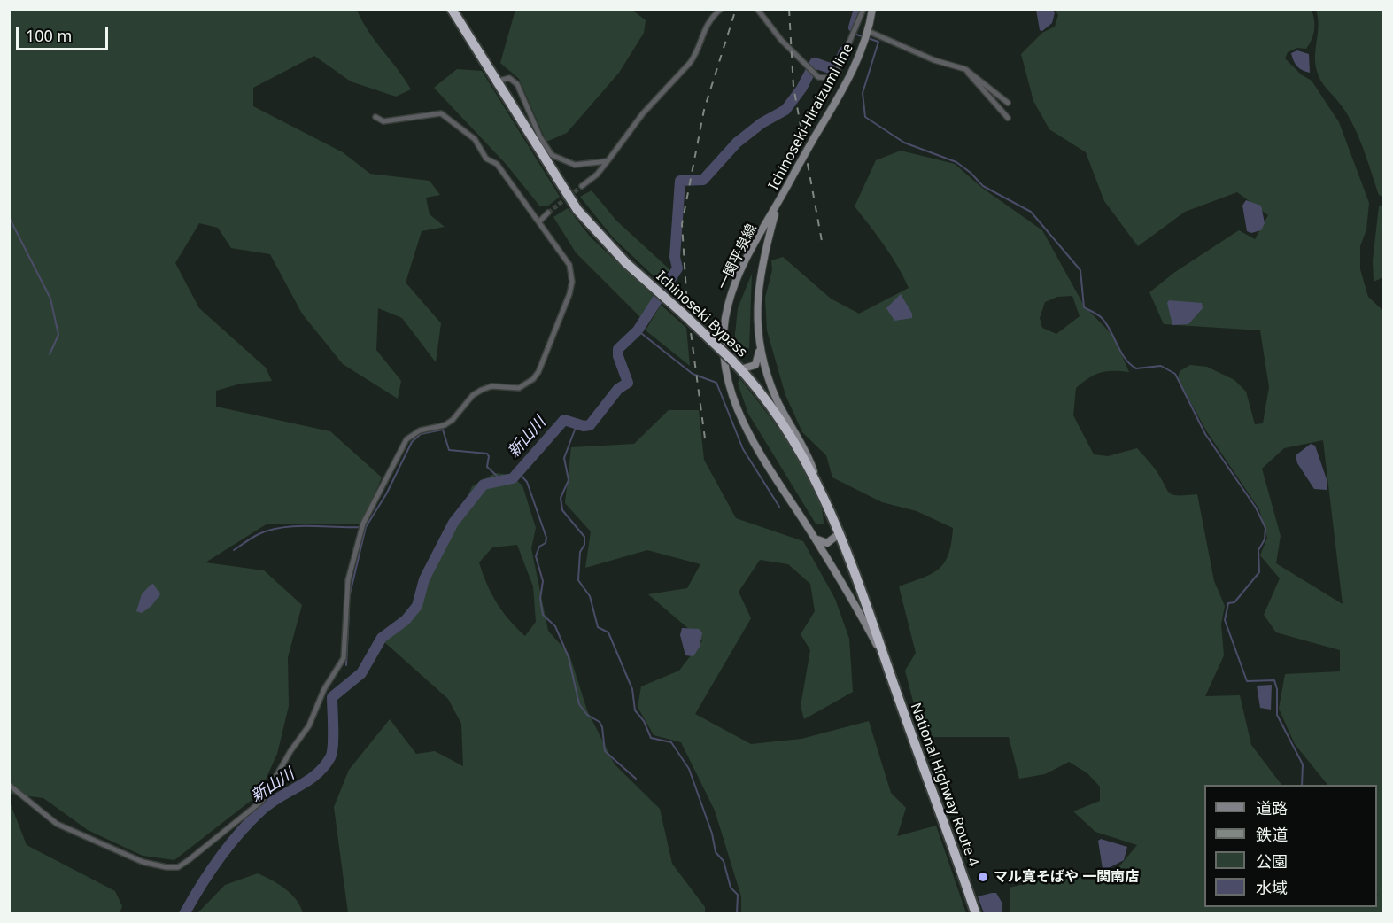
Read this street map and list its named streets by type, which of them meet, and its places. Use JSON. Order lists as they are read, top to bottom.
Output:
{
  "streets": {
    "highway": ["Ichinoseki Bypass", "National Highway Route 4"],
    "main road": ["Ichinoseki-Hiraizumi line", "一関平泉線"]
  },
  "crossings": [
    ["Ichinoseki-Hiraizumi line", "一関平泉線"],
    ["一関平泉線", "Ichinoseki Bypass"],
    ["一関平泉線", "National Highway Route 4"],
    ["Ichinoseki Bypass", "National Highway Route 4"]
  ],
  "water": ["新山川"],
  "places": ["マル寛そばや 一関南店"],
  "legend": [
    "道路",
    "鉄道",
    "公園",
    "水域"
  ],
  "scale_bar": "100 m"
}
